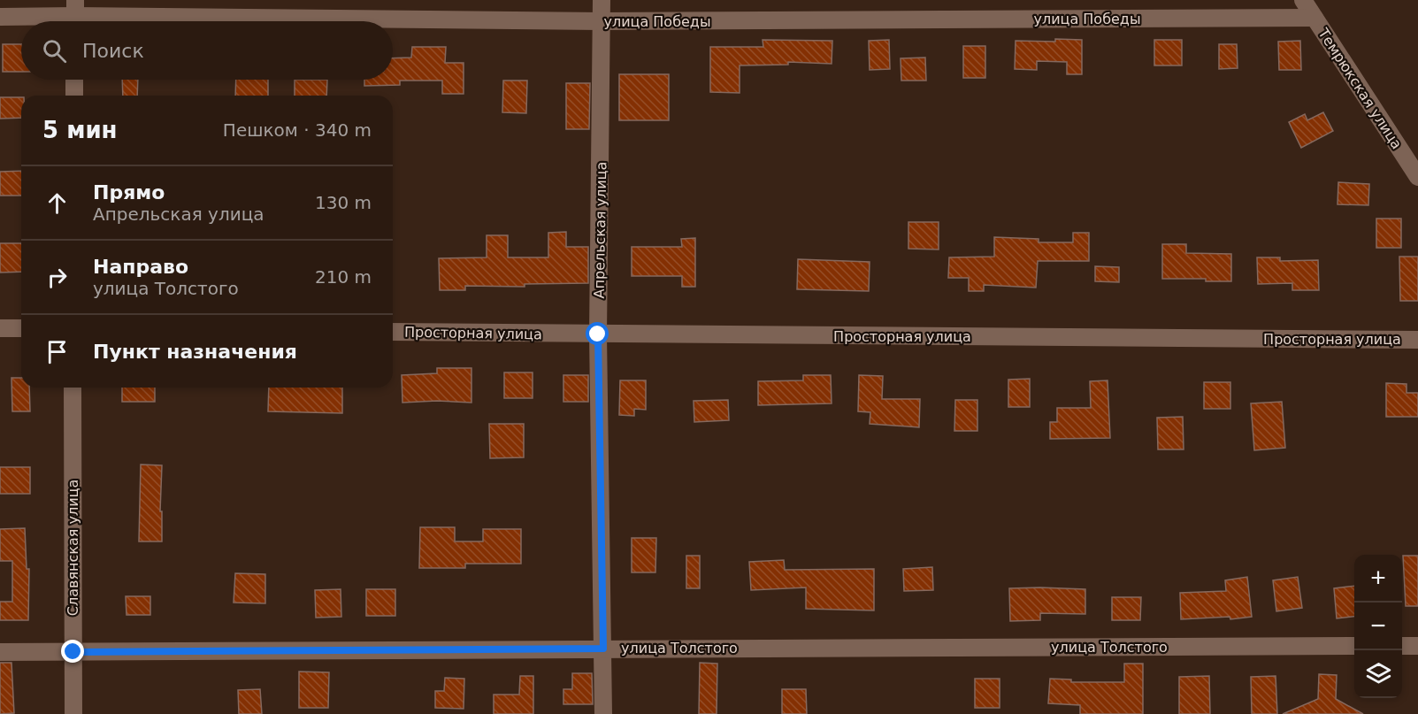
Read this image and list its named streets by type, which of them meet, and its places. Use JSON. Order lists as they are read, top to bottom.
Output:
{
  "streets": {
    "street": [
      "улица Победы",
      "Темрюкская улица",
      "Апрельская улица",
      "Просторная улица",
      "Славянская улица",
      "улица Толстого"
    ]
  },
  "crossings": [
    ["улица Победы", "Темрюкская улица"],
    ["улица Победы", "Апрельская улица"],
    ["Апрельская улица", "Просторная улица"],
    ["Апрельская улица", "улица Толстого"],
    ["Славянская улица", "улица Толстого"]
  ],
  "page": {
    "search": "Поиск",
    "heading": ["5 мин", "Пешком · 340 m"],
    "list": [
      ["Прямо", "Апрельская улица", "130 m"],
      ["Направо", "улица Толстого", "210 m"],
      "Пункт назначения"
    ],
    "map_buttons": ["+", "−"]
  }
}
